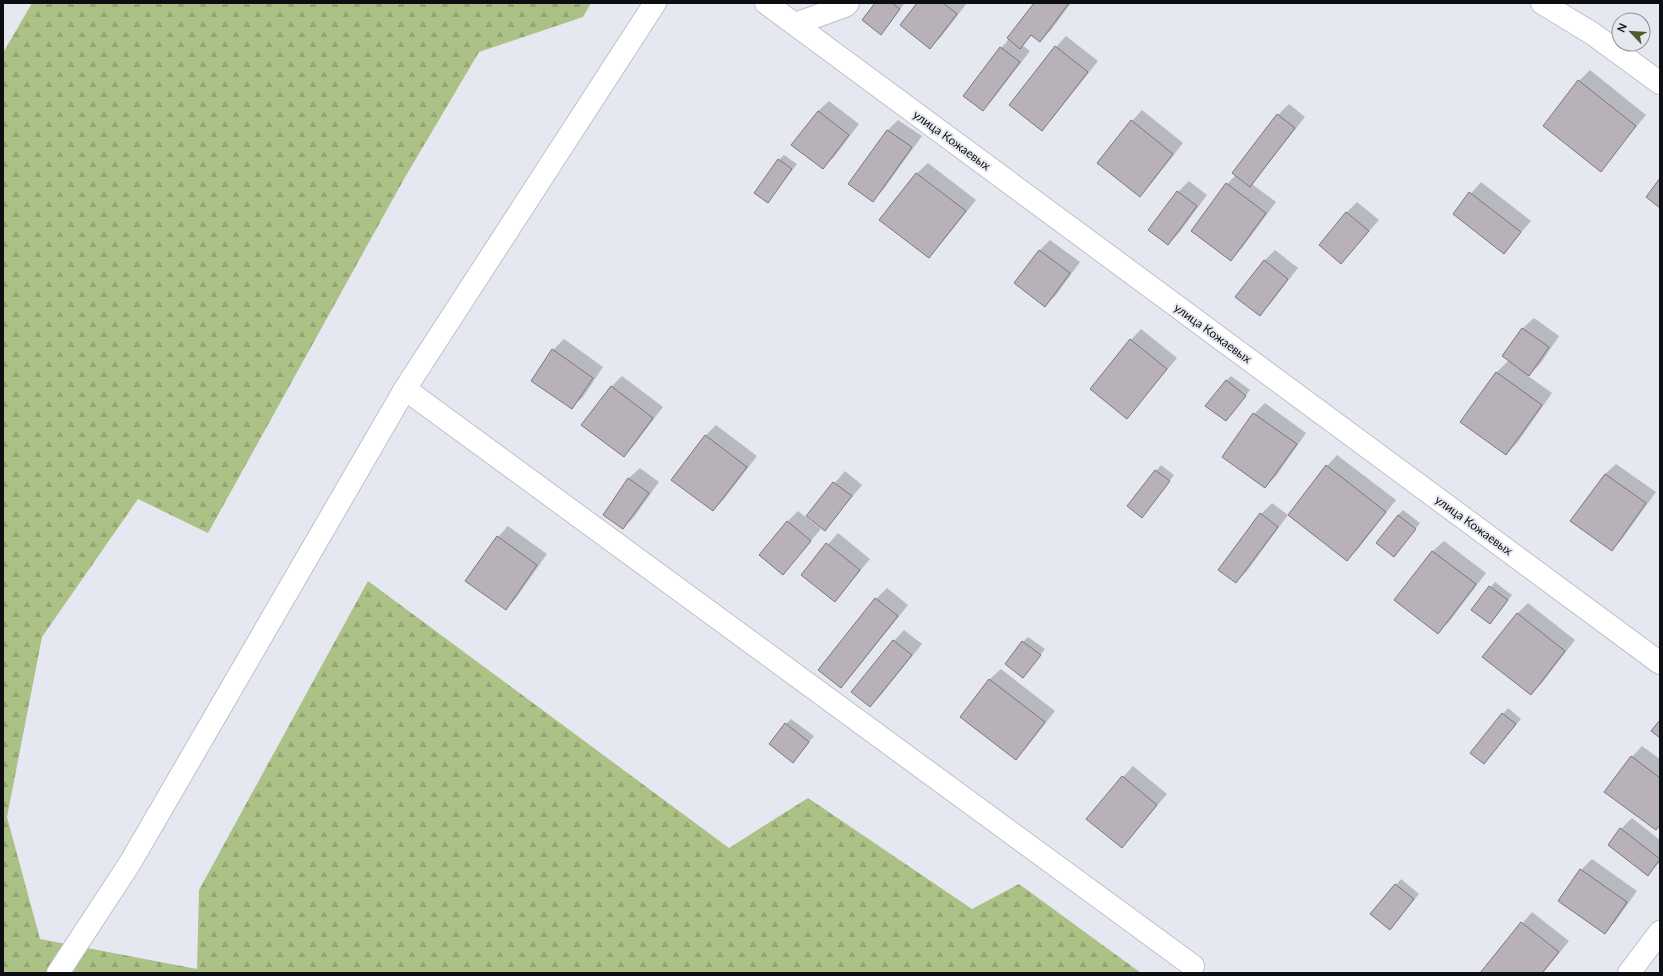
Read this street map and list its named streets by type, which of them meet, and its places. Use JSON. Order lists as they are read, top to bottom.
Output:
{
  "streets": {
    "street": ["улица Кожаевых"]
  },
  "north": "top left"
}
